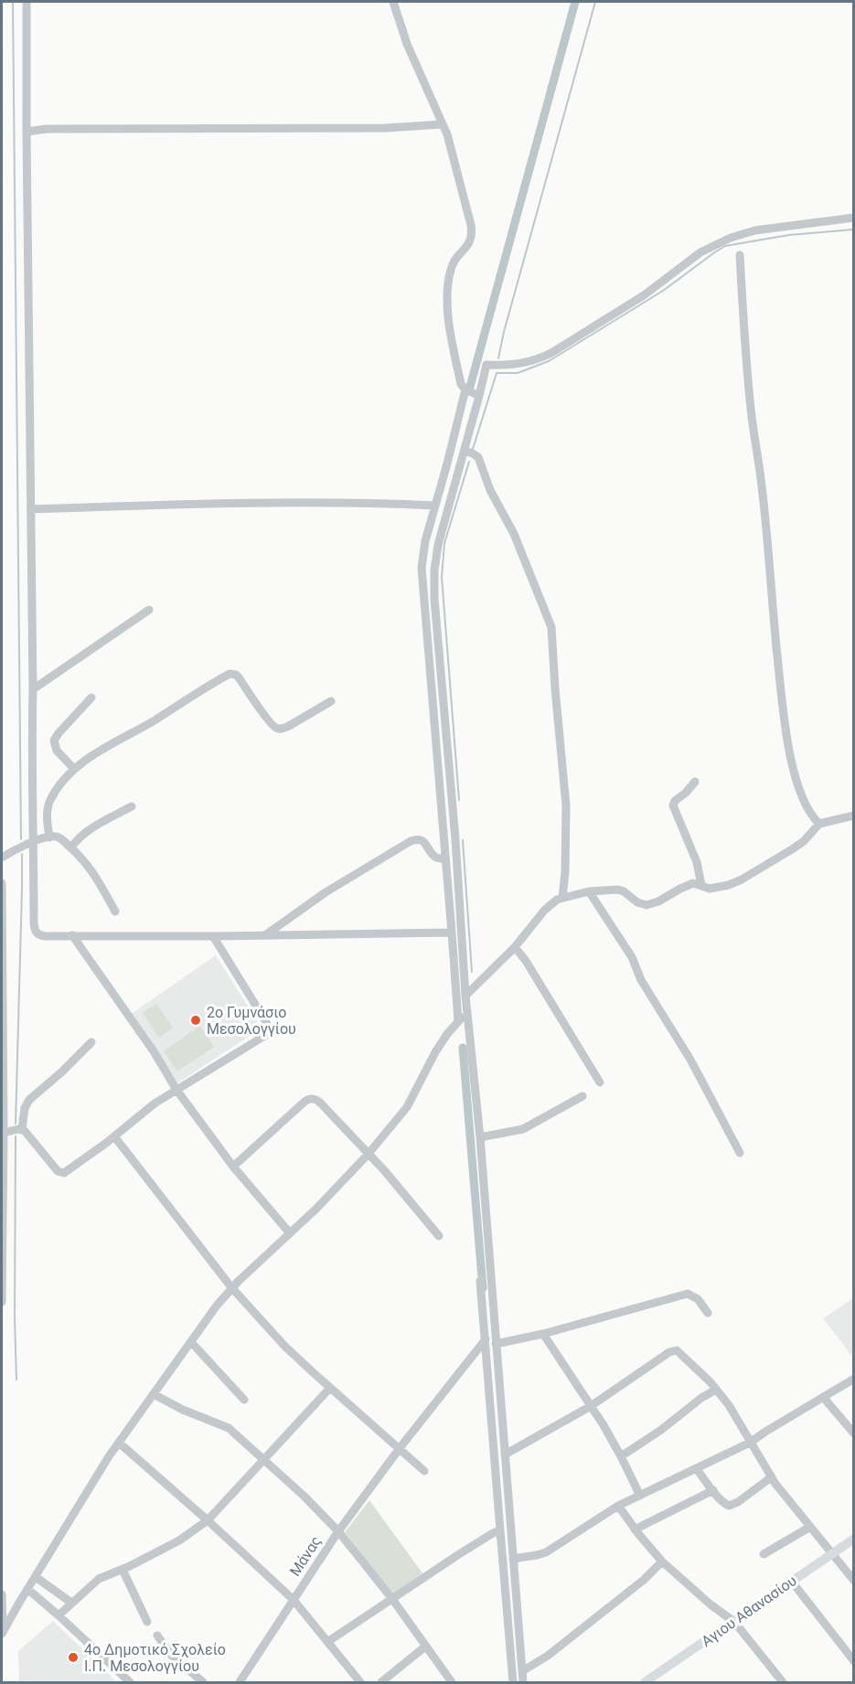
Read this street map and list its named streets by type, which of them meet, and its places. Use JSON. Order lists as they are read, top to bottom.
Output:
{
  "streets": {
    "main road": ["Αγιου Αθανασίου"],
    "street": ["Μάνας"]
  },
  "places": ["2ο Γυμνάσιο Μεσολογγίου", "4ο Δημοτικό Σχολείο Ι.Π. Μεσολογγίου"]
}
